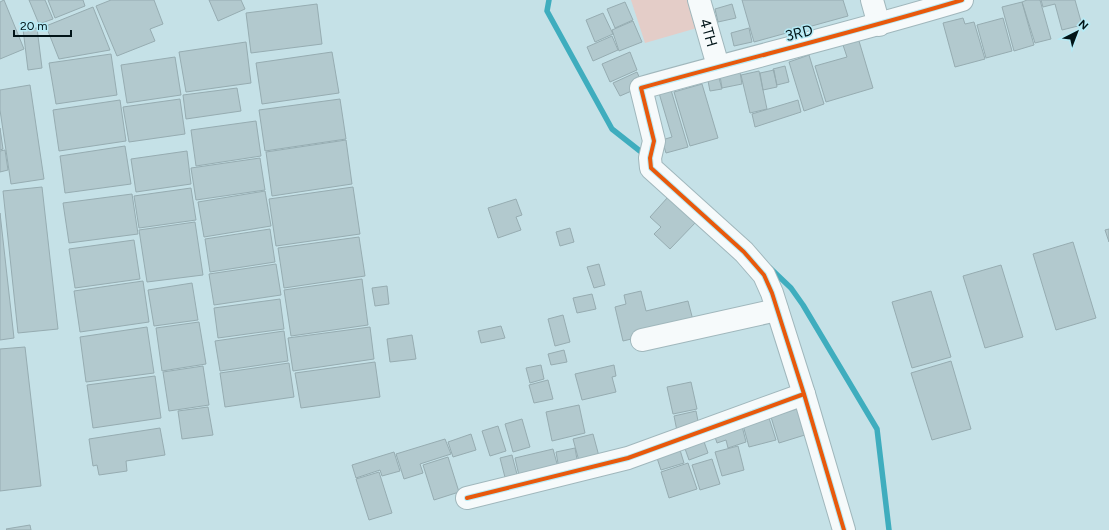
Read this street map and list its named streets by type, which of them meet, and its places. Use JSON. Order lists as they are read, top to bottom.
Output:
{
  "streets": {
    "street": ["4TH", "3RD"]
  },
  "crossings": [
    ["4TH", "3RD"]
  ],
  "scale_bar": "20 m",
  "north": "top right"
}
